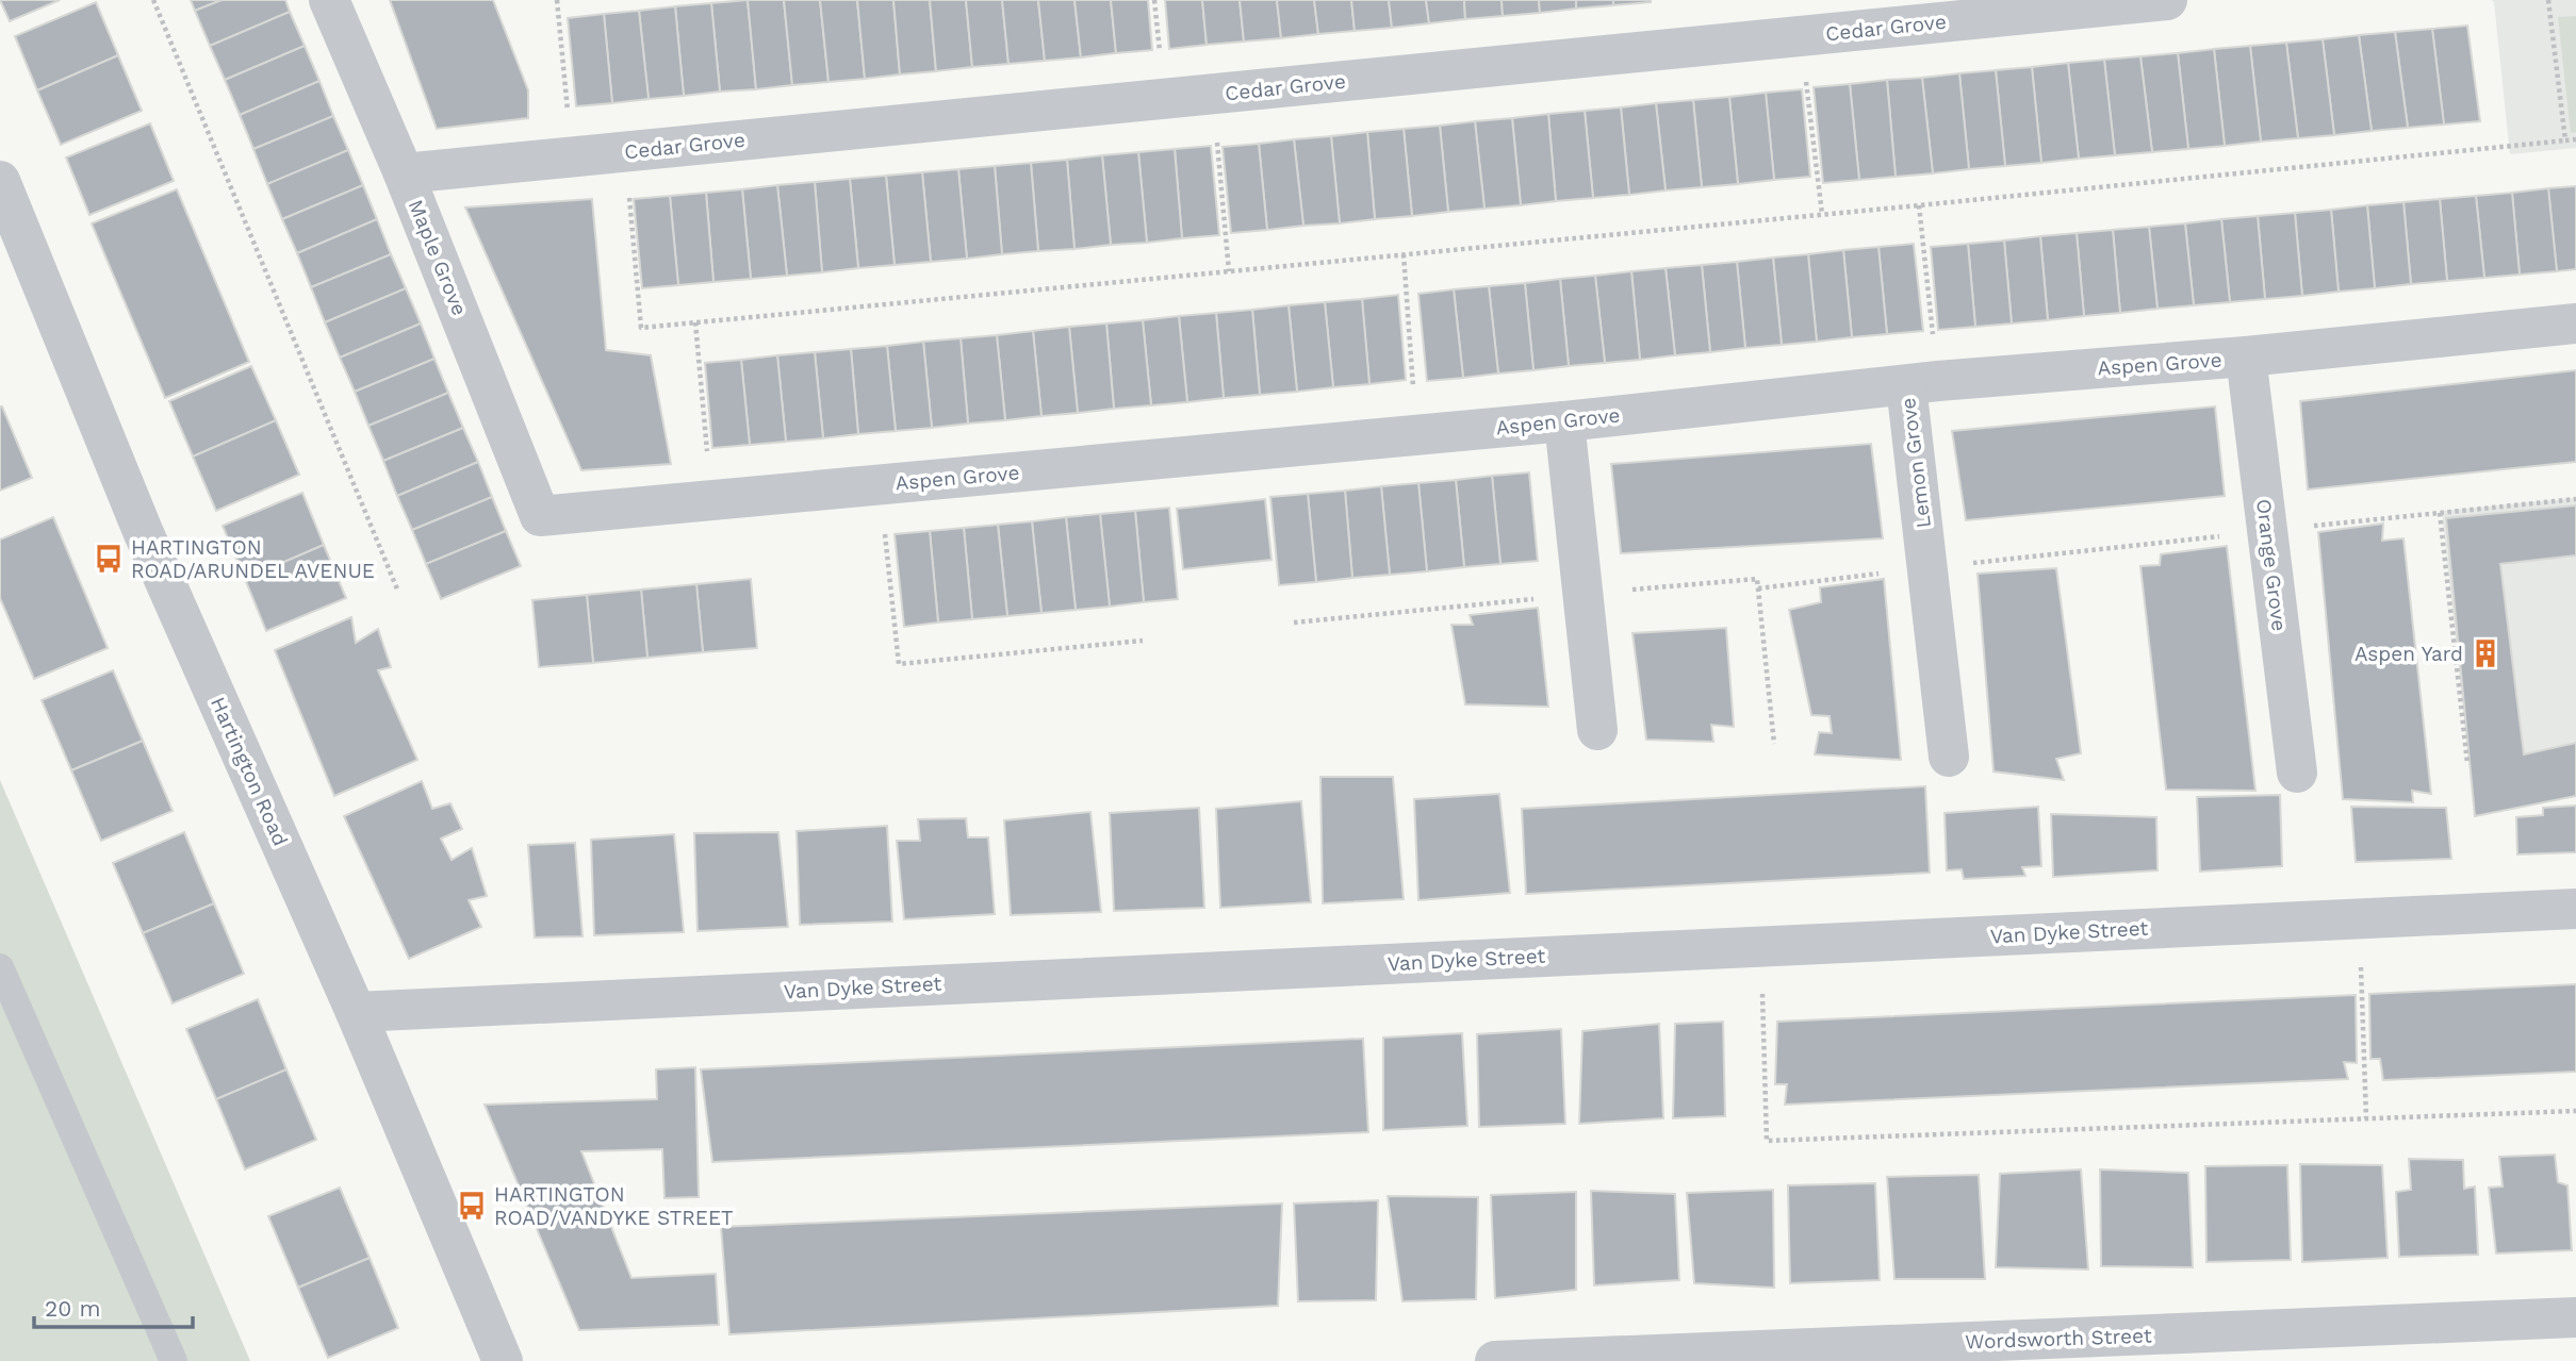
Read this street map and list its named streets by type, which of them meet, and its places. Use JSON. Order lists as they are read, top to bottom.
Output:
{
  "streets": {
    "street": [
      "Cedar Grove",
      "Maple Grove",
      "Aspen Grove",
      "Lemon Grove",
      "Orange Grove",
      "Hartington Road",
      "Van Dyke Street",
      "Wordsworth Street"
    ]
  },
  "crossings": [
    ["Cedar Grove", "Maple Grove"],
    ["Maple Grove", "Aspen Grove"],
    ["Aspen Grove", "Lemon Grove"],
    ["Aspen Grove", "Orange Grove"],
    ["Hartington Road", "Van Dyke Street"]
  ],
  "places": {
    "bus stop": ["HARTINGTON ROAD/ARUNDEL AVENUE", "HARTINGTON ROAD/VANDYKE STREET"],
    "building": ["Aspen Yard"]
  },
  "scale_bar": "20 m"
}
